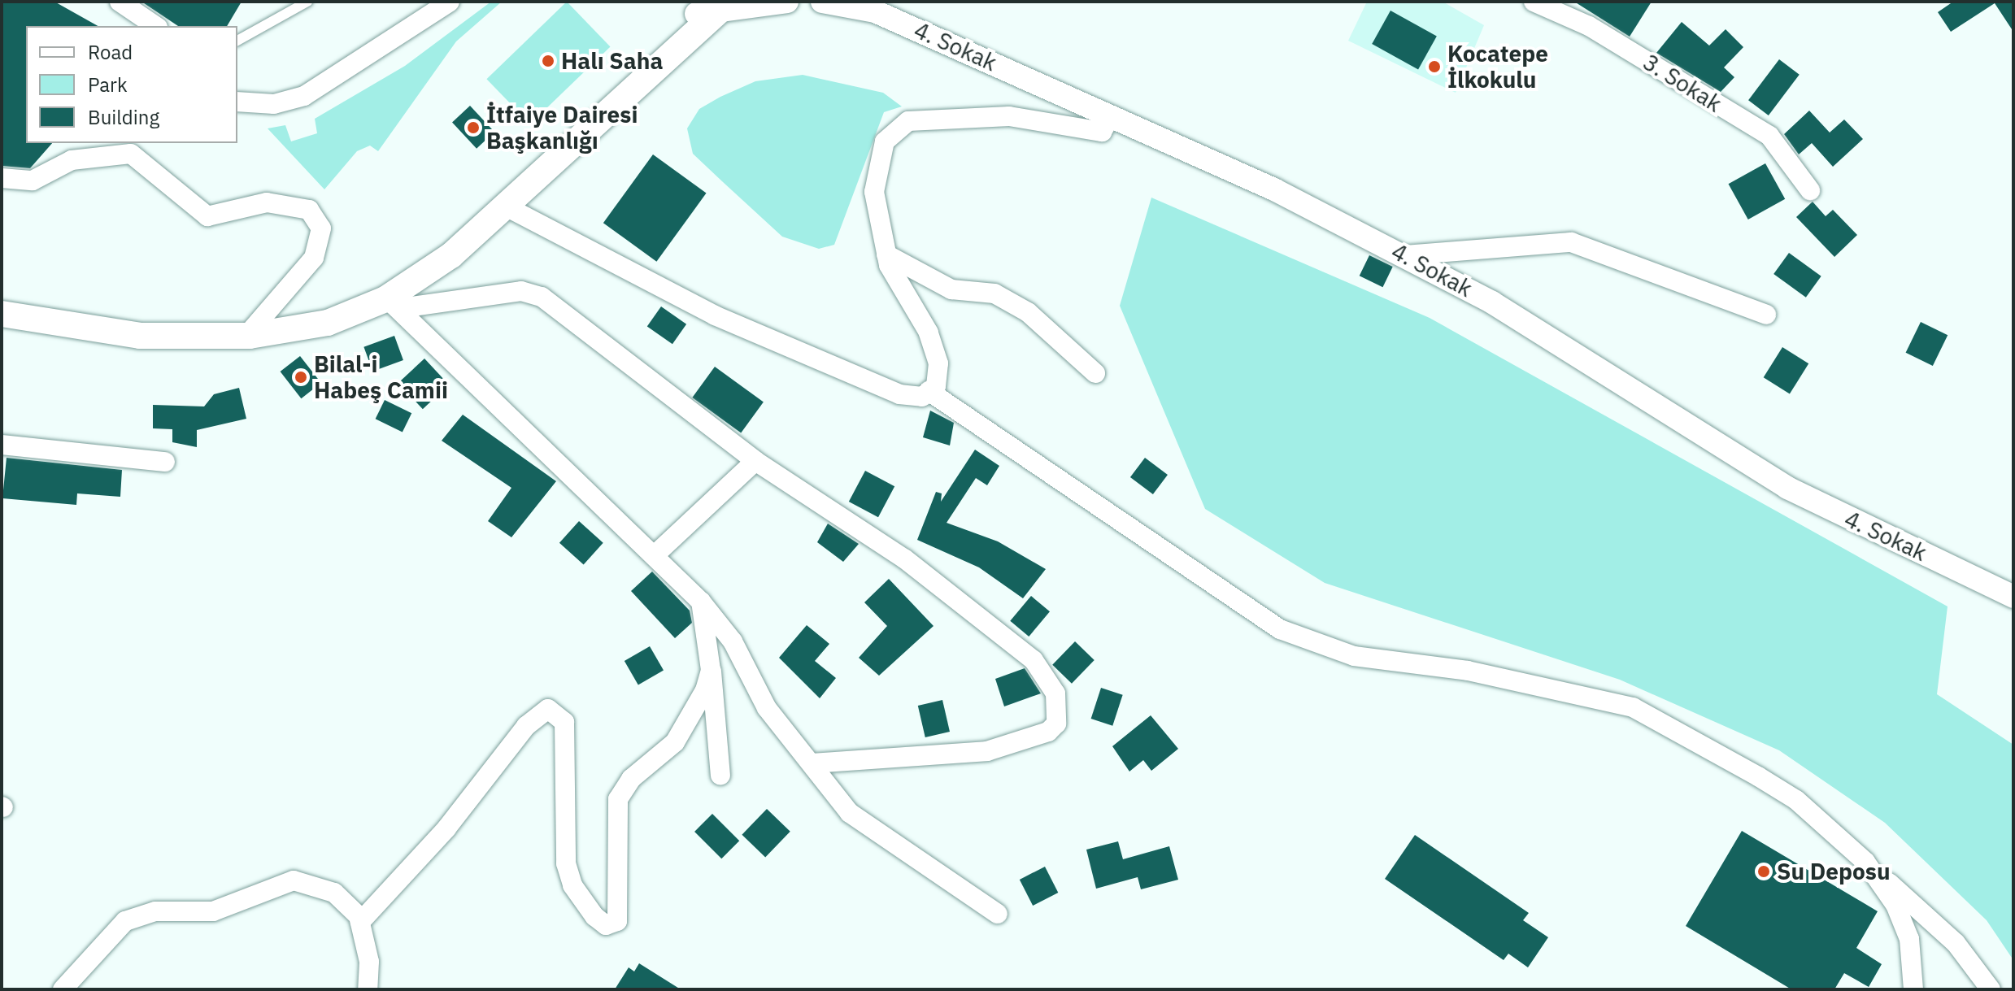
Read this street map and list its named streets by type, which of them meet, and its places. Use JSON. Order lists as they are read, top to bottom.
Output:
{
  "streets": {
    "street": ["4. Sokak", "3. Sokak"]
  },
  "places": [
    "Halı Saha",
    "Kocatepe İlkokulu",
    "İtfaiye Dairesi Başkanlığı",
    "Bilal-i Habeş Camii",
    "Su Deposu"
  ],
  "legend": ["Road", "Park", "Building"]
}
